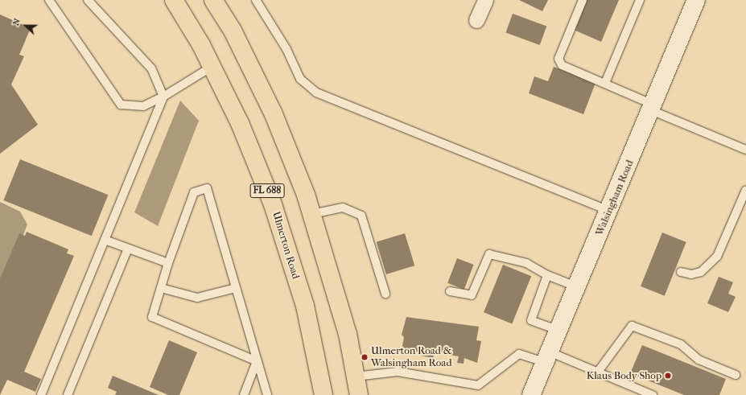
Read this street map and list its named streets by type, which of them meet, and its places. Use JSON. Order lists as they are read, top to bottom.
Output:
{
  "streets": {
    "main road": ["FL 688", "Ulmerton Road"],
    "street": ["Walsingham Road"]
  },
  "places": ["Ulmerton Road & Walsingham Road", "Klaus Body Shop"],
  "north": "left"
}
